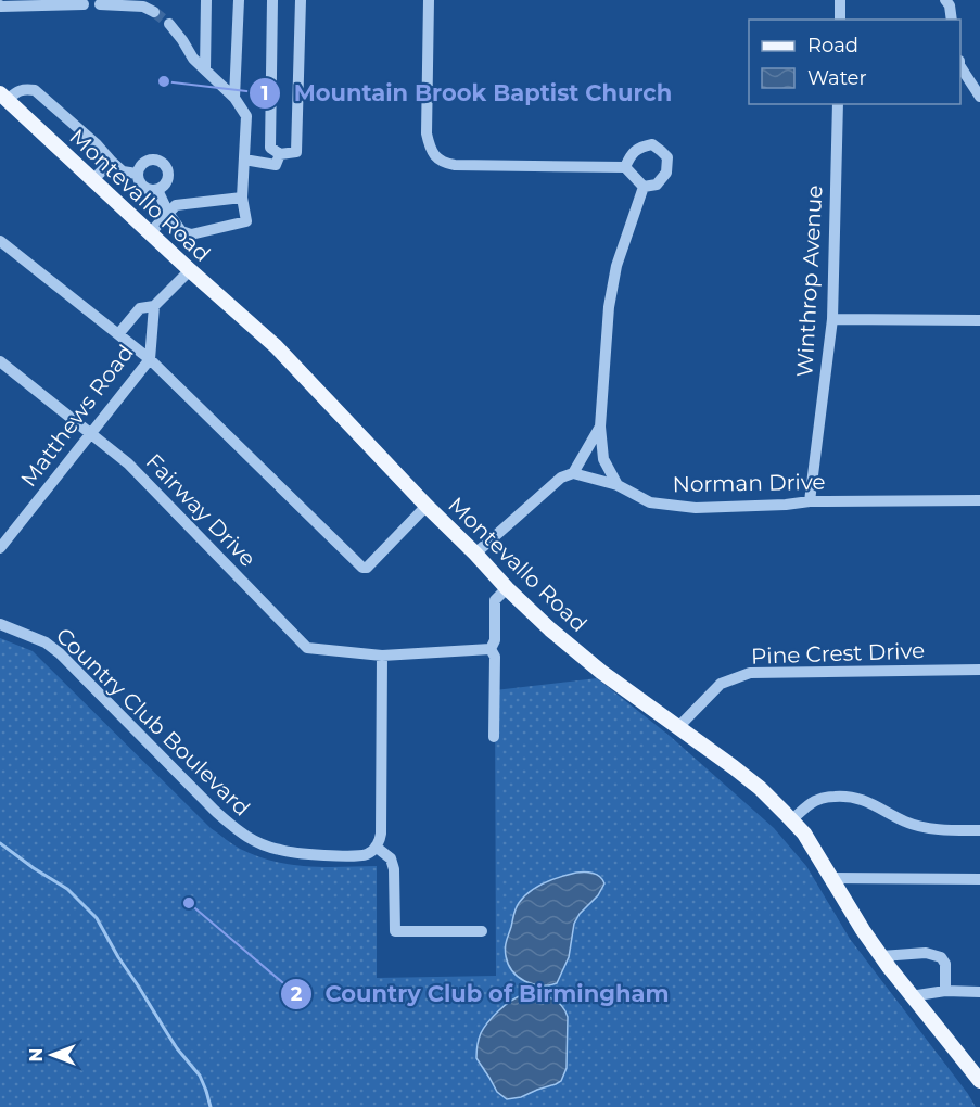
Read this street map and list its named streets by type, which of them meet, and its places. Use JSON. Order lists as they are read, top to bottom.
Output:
{
  "streets": {
    "main road": ["Montevallo Road"],
    "street": [
      "Winthrop Avenue",
      "Matthews Road",
      "Norman Drive",
      "Fairway Drive",
      "Pine Crest Drive",
      "Country Club Boulevard"
    ]
  },
  "crossings": [
    ["Montevallo Road", "Pine Crest Drive"],
    ["Winthrop Avenue", "Norman Drive"],
    ["Matthews Road", "Fairway Drive"]
  ],
  "places": ["Mountain Brook Baptist Church", "Country Club of Birmingham"],
  "legend": ["Road", "Water"],
  "north": "left"
}
